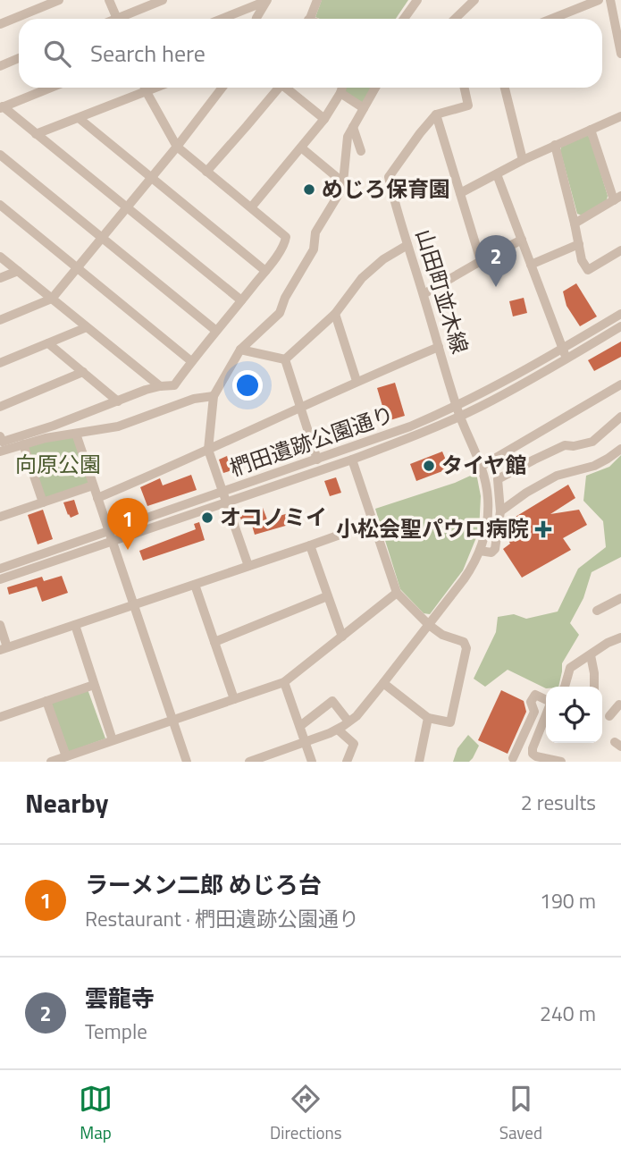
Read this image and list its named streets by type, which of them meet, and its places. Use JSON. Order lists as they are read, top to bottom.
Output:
{
  "streets": {
    "street": ["山田町並木線", "椚田遺跡公園通り"]
  },
  "crossings": [
    ["山田町並木線", "椚田遺跡公園通り"]
  ],
  "parks": ["向原公園"],
  "places": {
    "other": ["めじろ保育園", "タイヤ館", "オコノミイ"],
    "health": ["小松会聖パウロ病院"]
  },
  "page": {
    "search": "Search here",
    "pins": ["2", "1"],
    "heading": ["Nearby", "2 results"],
    "list": [
      {
        "mark": "1",
        "name": "ラーメン二郎 めじろ台",
        "note": "Restaurant · 椚田遺跡公園通り",
        "value": "190 m"
      },
      {
        "mark": "2",
        "name": "雲龍寺",
        "note": "Temple",
        "value": "240 m"
      }
    ],
    "nav": ["Map", "Directions", "Saved"]
  }
}
